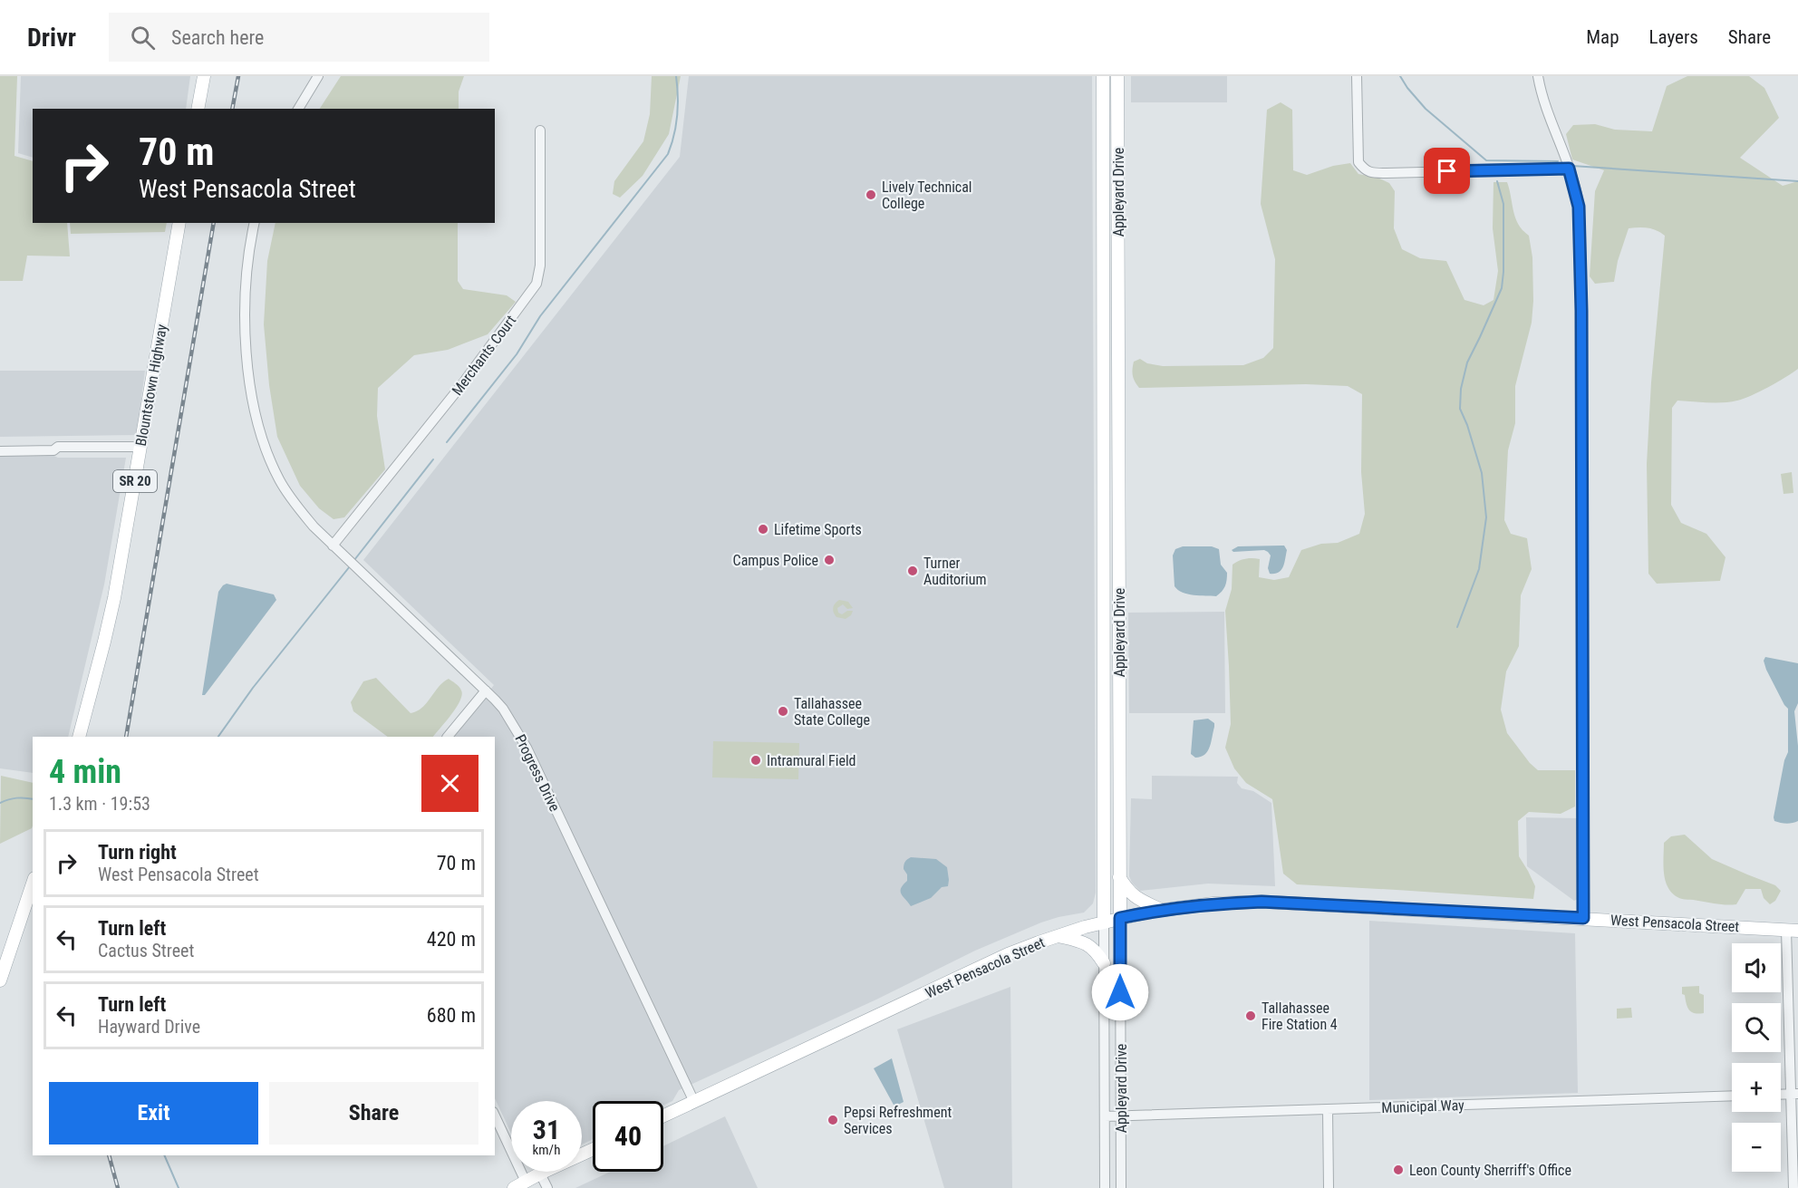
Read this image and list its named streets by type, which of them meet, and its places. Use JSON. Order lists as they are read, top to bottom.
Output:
{
  "streets": {
    "main road": [
      "Appleyard Drive",
      "Blountstown Highway",
      "SR 20",
      "West Pensacola Street"
    ],
    "street": ["Merchants Court", "Progress Drive", "Municipal Way"]
  },
  "crossings": [
    ["Appleyard Drive", "West Pensacola Street"],
    ["Appleyard Drive", "Municipal Way"],
    ["Merchants Court", "Progress Drive"],
    ["Progress Drive", "West Pensacola Street"]
  ],
  "places": [
    "Lively Technical College",
    "Lifetime Sports",
    "Campus Police",
    "Turner Auditorium",
    "Tallahassee State College",
    "Intramural Field",
    "Tallahassee Fire Station 4",
    "Pepsi Refreshment Services",
    "Leon County Sherriff's Office"
  ],
  "page": {
    "header": "Drivr",
    "search": "Search here",
    "nav": ["Map", "Layers", "Share"],
    "turn": ["70 m", "West Pensacola Street"],
    "heading": ["4 min", "1.3 km · 19:53"],
    "list": [
      {
        "name": "Turn right",
        "note": "West Pensacola Street",
        "value": "70 m"
      },
      {
        "name": "Turn left",
        "note": "Cactus Street",
        "value": "420 m"
      },
      {
        "name": "Turn left",
        "note": "Hayward Drive",
        "value": "680 m"
      }
    ],
    "map_buttons": ["+", "−"],
    "buttons": ["Exit", "Share"],
    "speed": "31 km/h",
    "limit": "40"
  }
}
